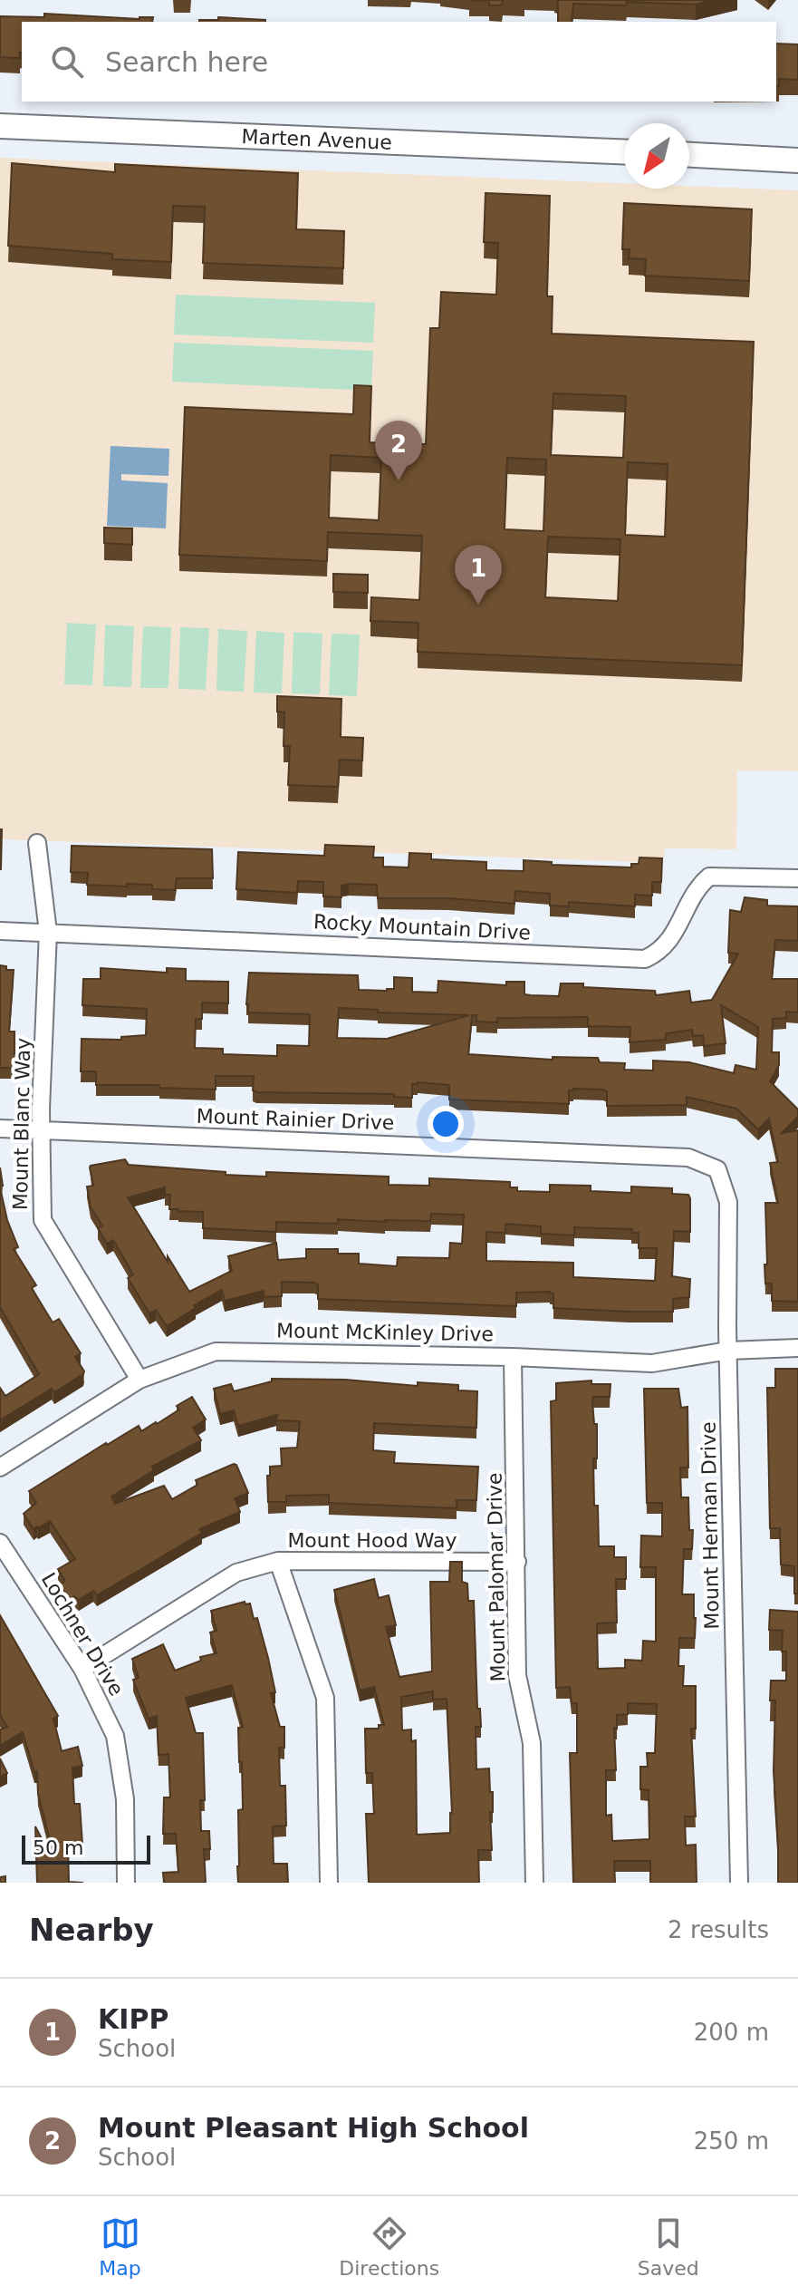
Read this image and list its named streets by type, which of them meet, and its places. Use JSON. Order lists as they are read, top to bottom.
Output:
{
  "streets": {
    "street": [
      "Marten Avenue",
      "Rocky Mountain Drive",
      "Mount Rainier Drive",
      "Mount Blanc Way",
      "Mount McKinley Drive",
      "Mount Herman Drive",
      "Mount Hood Way",
      "Mount Palomar Drive",
      "Lochner Drive"
    ]
  },
  "crossings": [
    ["Rocky Mountain Drive", "Mount Blanc Way"],
    ["Mount Rainier Drive", "Mount Blanc Way"],
    ["Mount Rainier Drive", "Mount Herman Drive"],
    ["Mount Blanc Way", "Mount McKinley Drive"],
    ["Mount McKinley Drive", "Mount Herman Drive"],
    ["Mount McKinley Drive", "Mount Palomar Drive"],
    ["Mount Hood Way", "Mount Palomar Drive"],
    ["Mount Hood Way", "Lochner Drive"]
  ],
  "scale_bar": "50 m",
  "north": "bottom left",
  "page": {
    "search": "Search here",
    "pins": ["2", "1"],
    "scale": "50 m",
    "heading": ["Nearby", "2 results"],
    "list": [
      {
        "mark": "1",
        "name": "KIPP",
        "note": "School",
        "value": "200 m"
      },
      {
        "mark": "2",
        "name": "Mount Pleasant High School",
        "note": "School",
        "value": "250 m"
      }
    ],
    "nav": ["Map", "Directions", "Saved"]
  }
}
